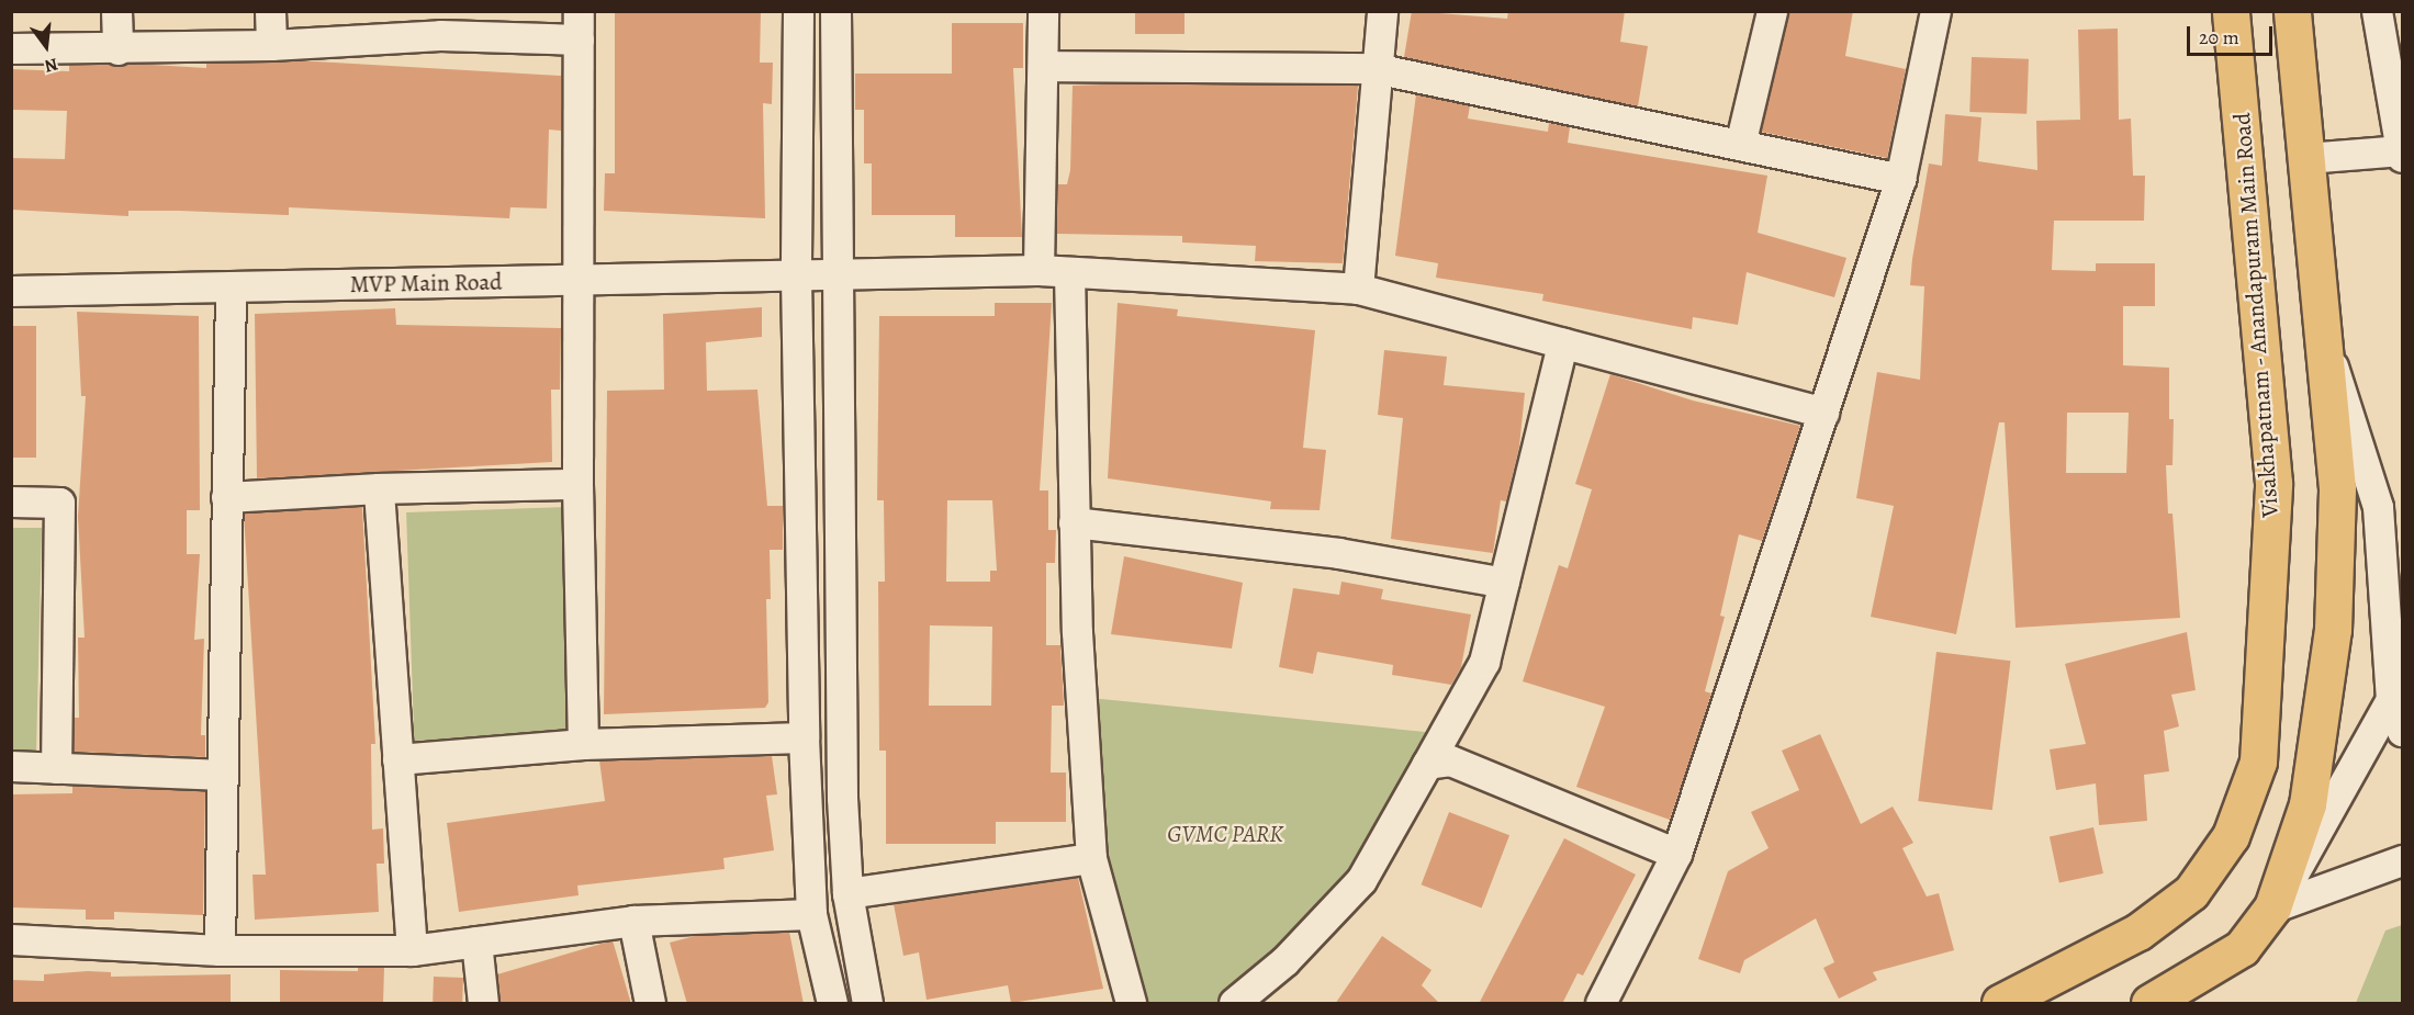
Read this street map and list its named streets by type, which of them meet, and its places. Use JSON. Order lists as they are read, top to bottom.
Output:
{
  "streets": {
    "main road": ["Visakhapatnam - Anandapuram Main Road"],
    "street": ["MVP Main Road"]
  },
  "parks": ["GVMC PARK"],
  "scale_bar": "20 m",
  "north": "bottom"
}
